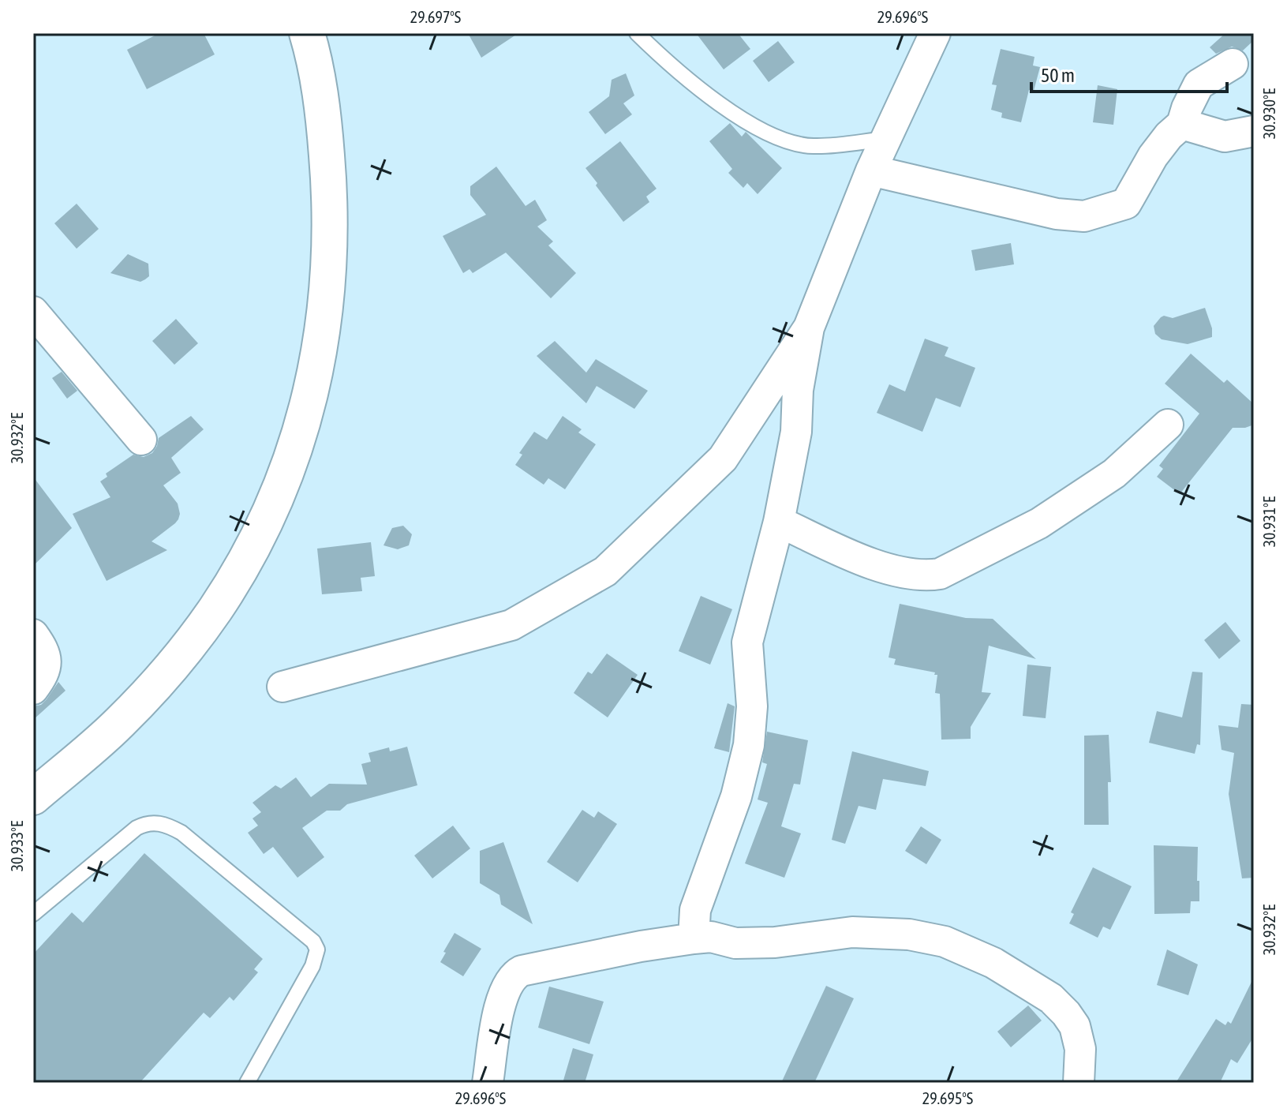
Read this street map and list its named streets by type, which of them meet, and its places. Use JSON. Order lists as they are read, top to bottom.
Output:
{
  "scale_bar": "50 m",
  "coordinates": [
    "29.697°S",
    "29.696°S",
    "30.930°E",
    "30.932°E",
    "30.931°E",
    "30.933°E",
    "29.695°S"
  ]
}
